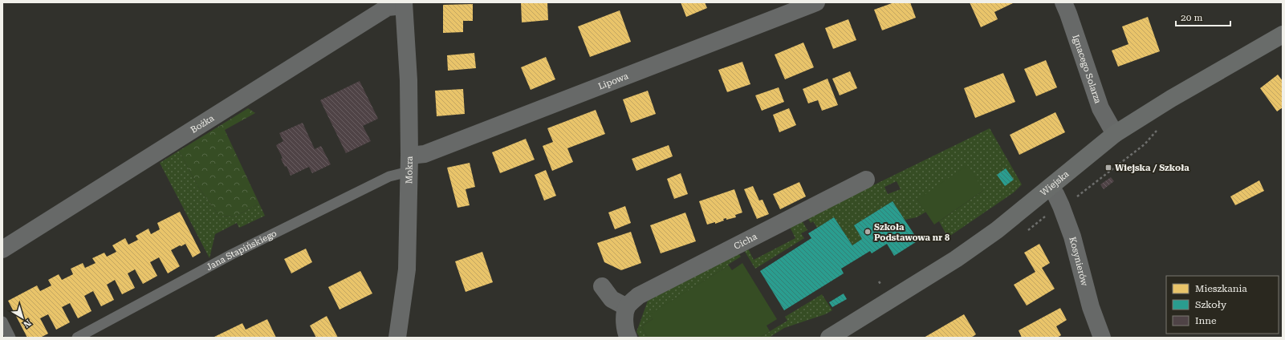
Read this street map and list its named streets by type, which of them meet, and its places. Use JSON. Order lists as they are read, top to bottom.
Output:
{
  "streets": {
    "street": [
      "Ignacego Solarza",
      "Lipowa",
      "Bożka",
      "Mokra",
      "Wiejska",
      "Cicha",
      "Kosynierów"
    ],
    "lane": ["Jana Stapińskiego"]
  },
  "crossings": [
    ["Ignacego Solarza", "Wiejska"],
    ["Lipowa", "Mokra"],
    ["Lipowa", "Jana Stapińskiego"],
    ["Bożka", "Mokra"],
    ["Mokra", "Jana Stapińskiego"],
    ["Wiejska", "Kosynierów"]
  ],
  "places": {
    "transit": ["Wiejska / Szkoła"],
    "other": ["Szkoła Podstawowa nr 8"]
  },
  "legend": ["Mieszkania", "Szkoły", "Inne"],
  "scale_bar": "20 m",
  "north": "bottom right"
}
